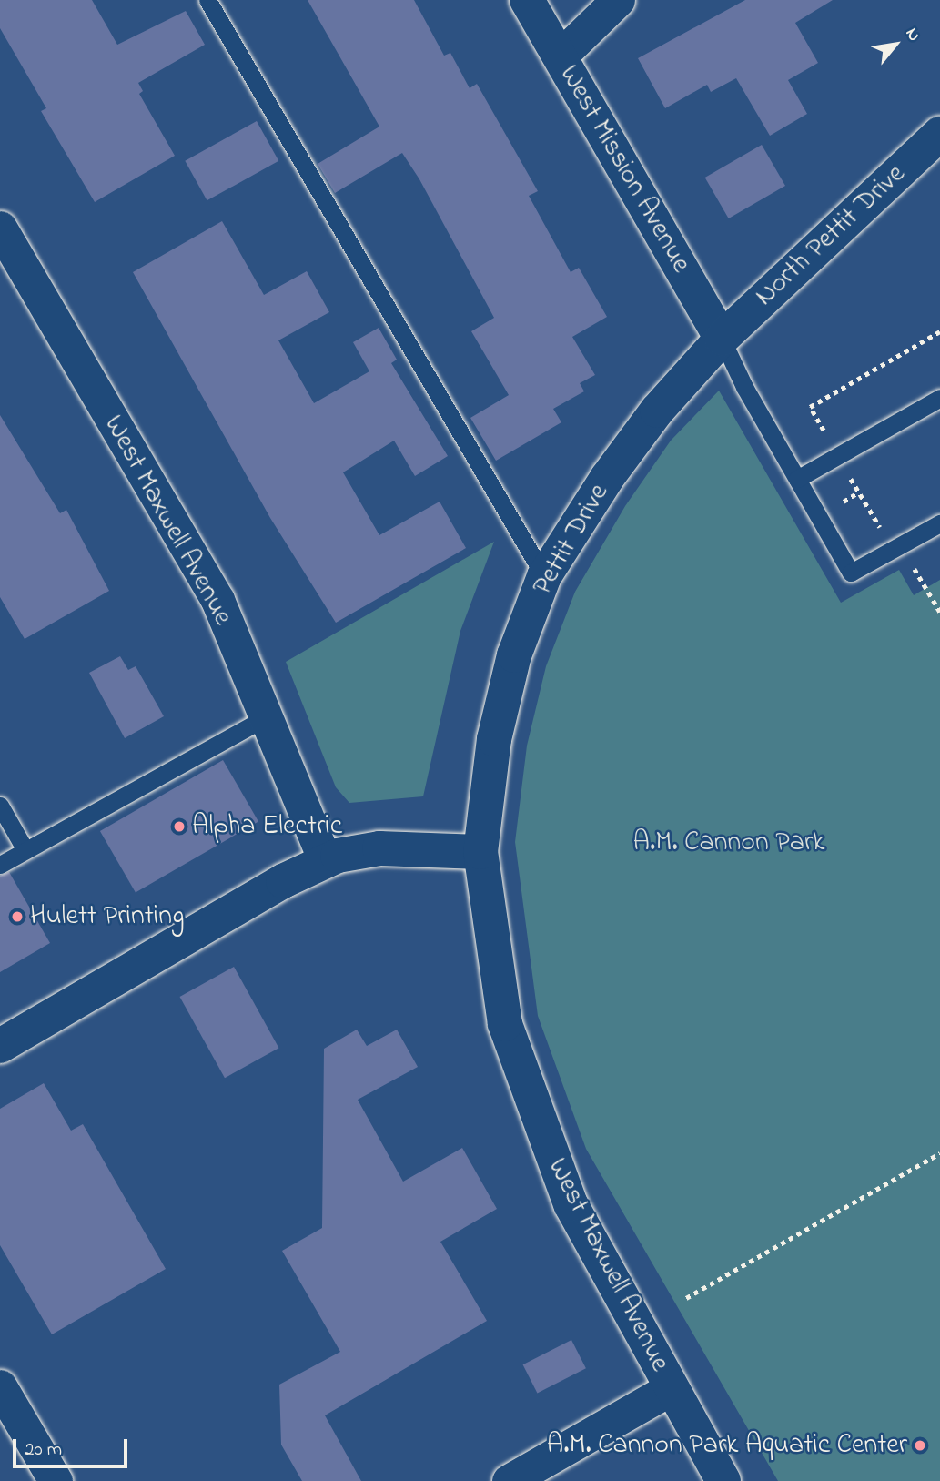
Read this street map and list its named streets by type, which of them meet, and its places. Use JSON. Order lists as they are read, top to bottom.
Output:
{
  "streets": {
    "street": [
      "West Mission Avenue",
      "North Pettit Drive",
      "West Maxwell Avenue",
      "Pettit Drive"
    ]
  },
  "crossings": [
    ["West Mission Avenue", "North Pettit Drive"],
    ["West Mission Avenue", "Pettit Drive"],
    ["North Pettit Drive", "Pettit Drive"],
    ["West Maxwell Avenue", "Pettit Drive"]
  ],
  "parks": ["A.M. Cannon Park"],
  "places": ["Alpha Electric", "Hulett Printing", "A.M. Cannon Park Aquatic Center"],
  "scale_bar": "20 m",
  "north": "top right"
}
